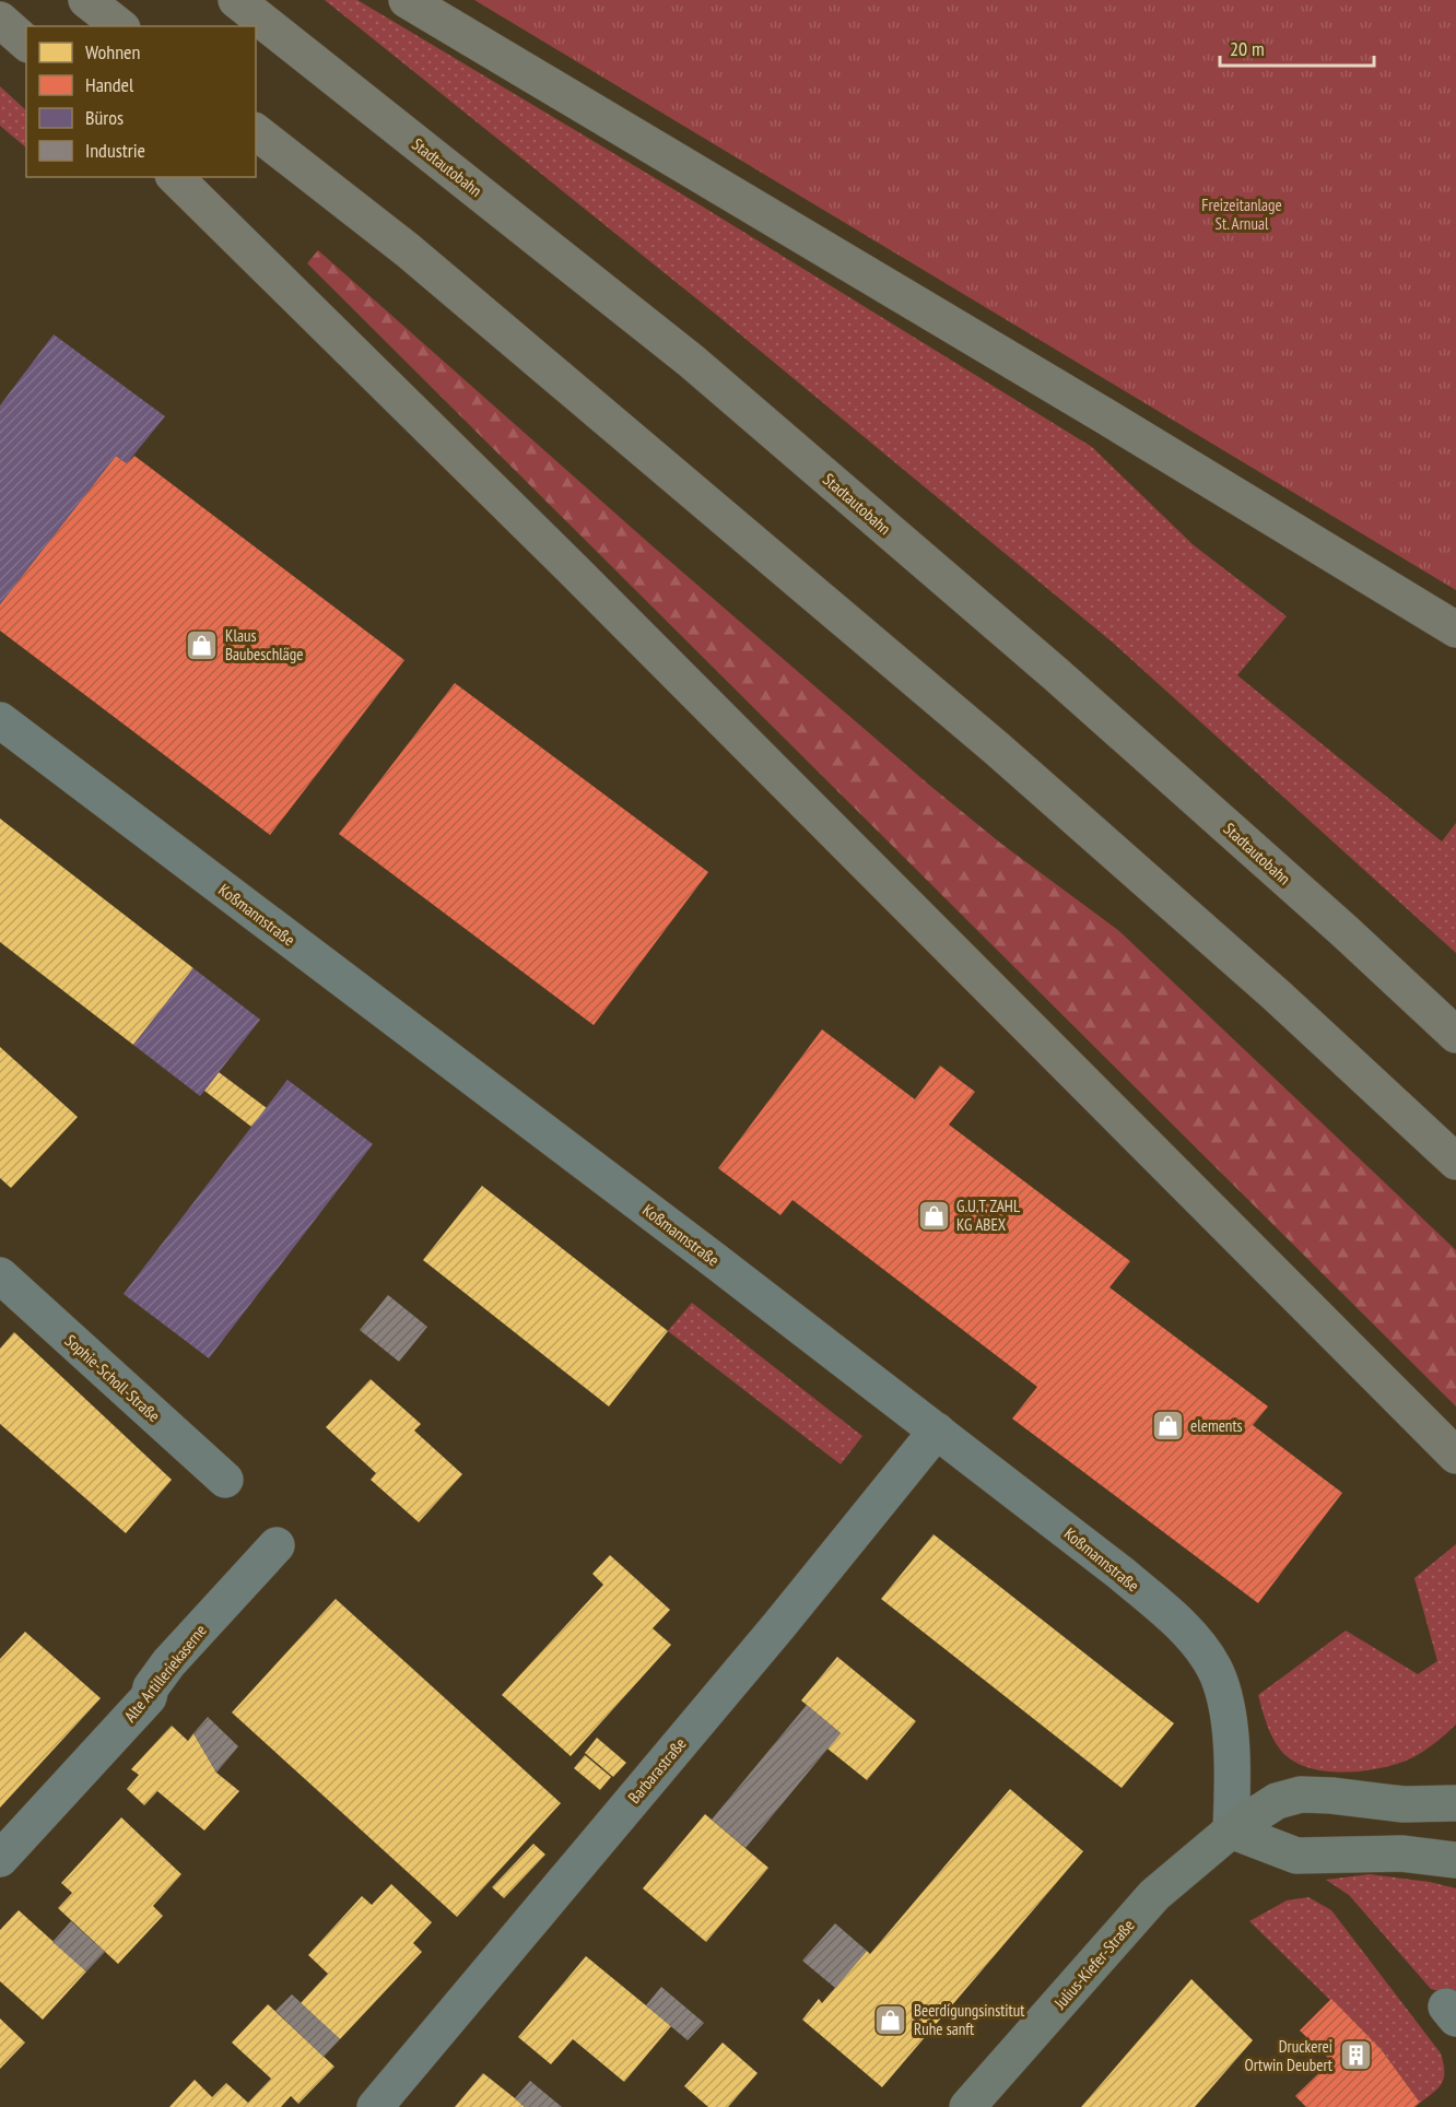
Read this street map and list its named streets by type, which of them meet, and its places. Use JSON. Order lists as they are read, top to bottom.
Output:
{
  "streets": {
    "highway": ["Stadtautobahn"],
    "main road": ["Julius-Kiefer-Straße"],
    "street": [
      "Koßmannstraße",
      "Sophie-Scholl-Straße",
      "Alte Artilleriekaserne",
      "Barbarastraße"
    ]
  },
  "crossings": [
    ["Koßmannstraße", "Barbarastraße"],
    ["Koßmannstraße", "Julius-Kiefer-Straße"]
  ],
  "parks": ["Freizeitanlage St. Arnual"],
  "places": {
    "shop": [
      "Klaus Baubeschläge",
      "G.U.T. ZAHL KG ABEX",
      "elements",
      "Beerdigungsinstitut Ruhe sanft"
    ],
    "building": ["Druckerei Ortwin Deubert"]
  },
  "legend": [
    "Wohnen",
    "Handel",
    "Büros",
    "Industrie"
  ],
  "scale_bar": "20 m"
}
